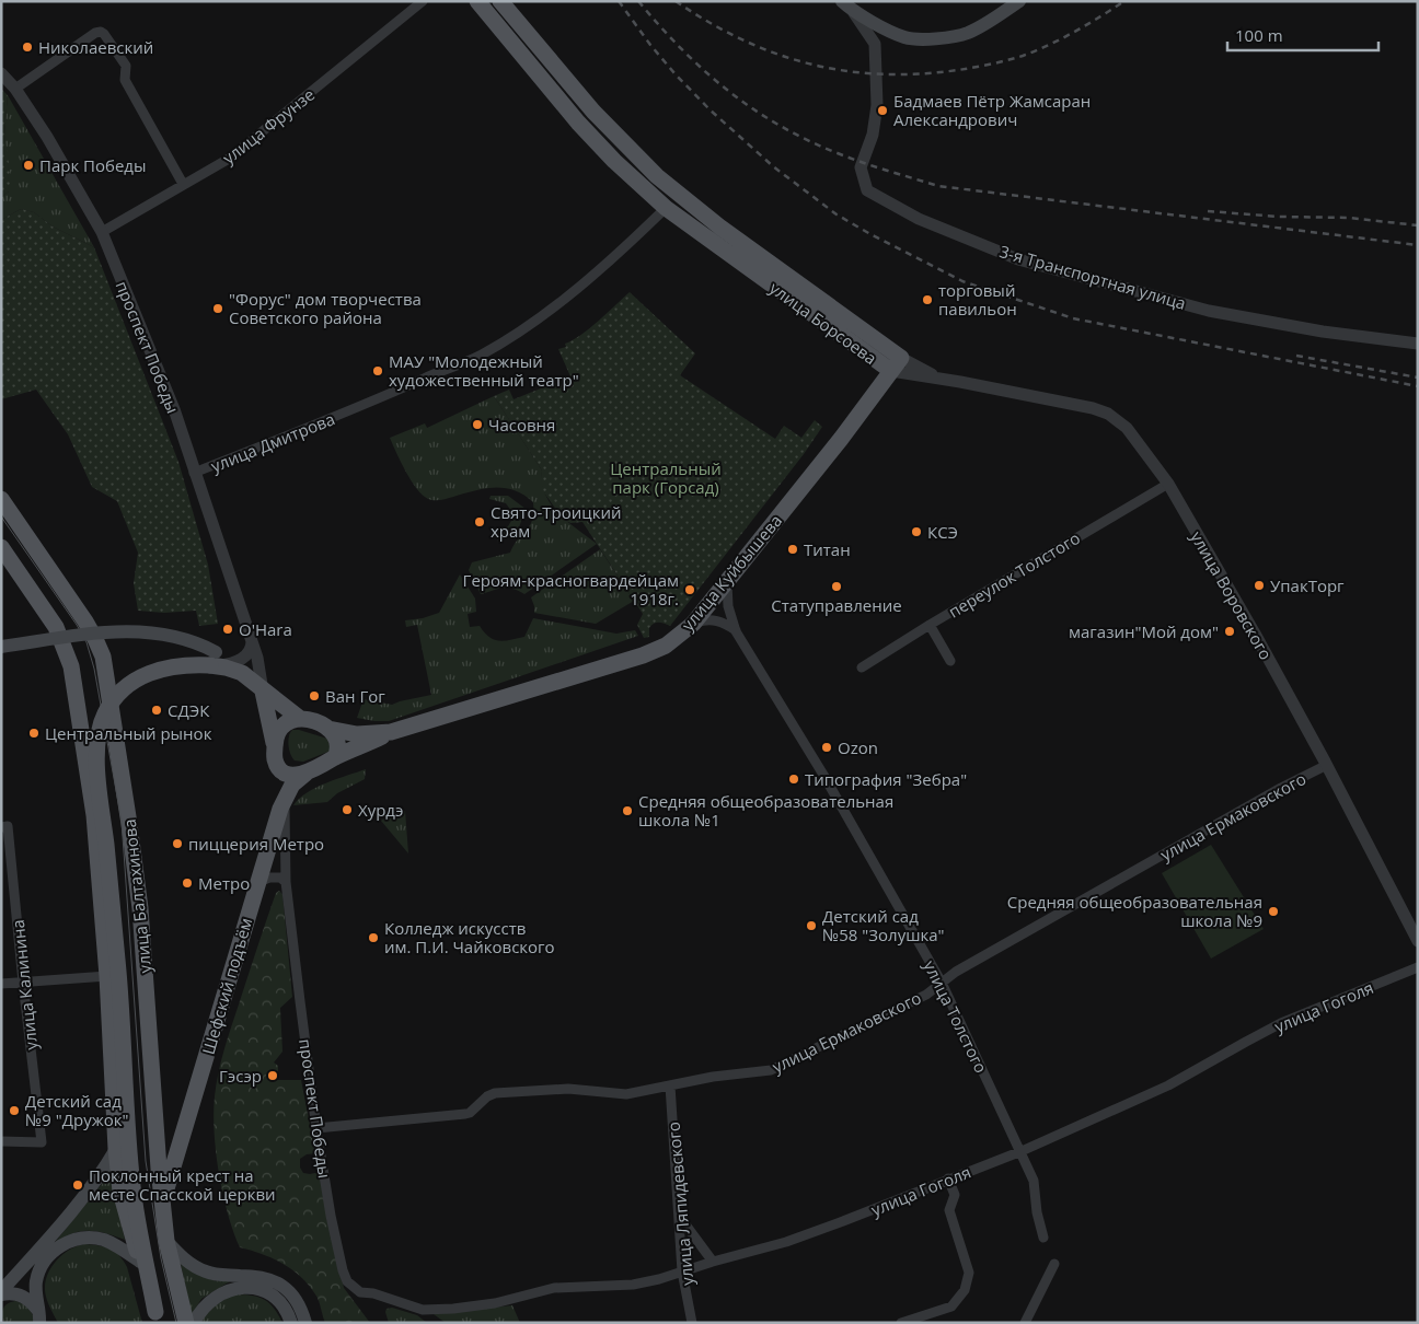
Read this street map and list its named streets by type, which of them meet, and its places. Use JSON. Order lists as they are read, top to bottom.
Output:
{
  "streets": {
    "main road": [
      "улица Борсоева",
      "улица Куйбышева",
      "улица Балтахинова",
      "Шефский подъём"
    ],
    "street": [
      "улица Фрунзе",
      "3-я Транспортная улица",
      "проспект Победы",
      "улица Дмитрова",
      "переулок Толстого",
      "улица Воровского",
      "улица Ермаковского",
      "улица Калинина",
      "улица Гоголя",
      "улица Толстого",
      "улица Ляпидевского"
    ]
  },
  "crossings": [
    ["улица Фрунзе", "проспект Победы"],
    ["улица Борсоева", "улица Дмитрова"],
    ["улица Борсоева", "улица Куйбышева"],
    ["улица Борсоева", "улица Воровского"],
    ["проспект Победы", "улица Дмитрова"],
    ["проспект Победы", "улица Куйбышева"],
    ["проспект Победы", "улица Ермаковского"],
    ["проспект Победы", "Шефский подъём"],
    ["проспект Победы", "улица Гоголя"],
    ["улица Куйбышева", "улица Воровского"],
    ["улица Куйбышева", "Шефский подъём"],
    ["улица Куйбышева", "улица Толстого"],
    ["переулок Толстого", "улица Воровского"],
    ["улица Воровского", "улица Ермаковского"],
    ["улица Ермаковского", "улица Толстого"],
    ["улица Ермаковского", "улица Ляпидевского"],
    ["улица Балтахинова", "Шефский подъём"],
    ["улица Гоголя", "улица Толстого"],
    ["улица Гоголя", "улица Ляпидевского"]
  ],
  "parks": ["Центральный парк (Горсад)"],
  "places": [
    "Николаевский",
    "Бадмаев Пётр Жамсаран Александрович",
    "Парк Победы",
    "торговый павильон",
    "\"Форус\" дом творчества Советского района",
    "МАУ \"Молодежный художественный театр\"",
    "Часовня",
    "Свято-Троицкий храм",
    "КСЭ",
    "Титан",
    "УпакТорг",
    "Статуправление",
    "Героям-красногвардейцам 1918г.",
    "O'Hara",
    "магазин\"Мой дом\"",
    "Ван Гог",
    "СДЭК",
    "Центральный рынок",
    "Ozon",
    "Типография \"Зебра\"",
    "Хурдэ",
    "Средняя общеобразовательная школа №1",
    "пиццерия Метро",
    "Метро",
    "Средняя общеобразовательная школа №9",
    "Детский сад №58 \"Золушка\"",
    "Колледж искусств им. П.И. Чайковского",
    "Гэсэр",
    "Детский сад №9 \"Дружок\"",
    "Поклонный крест на месте Спасской церкви"
  ],
  "scale_bar": "100 m"
}
